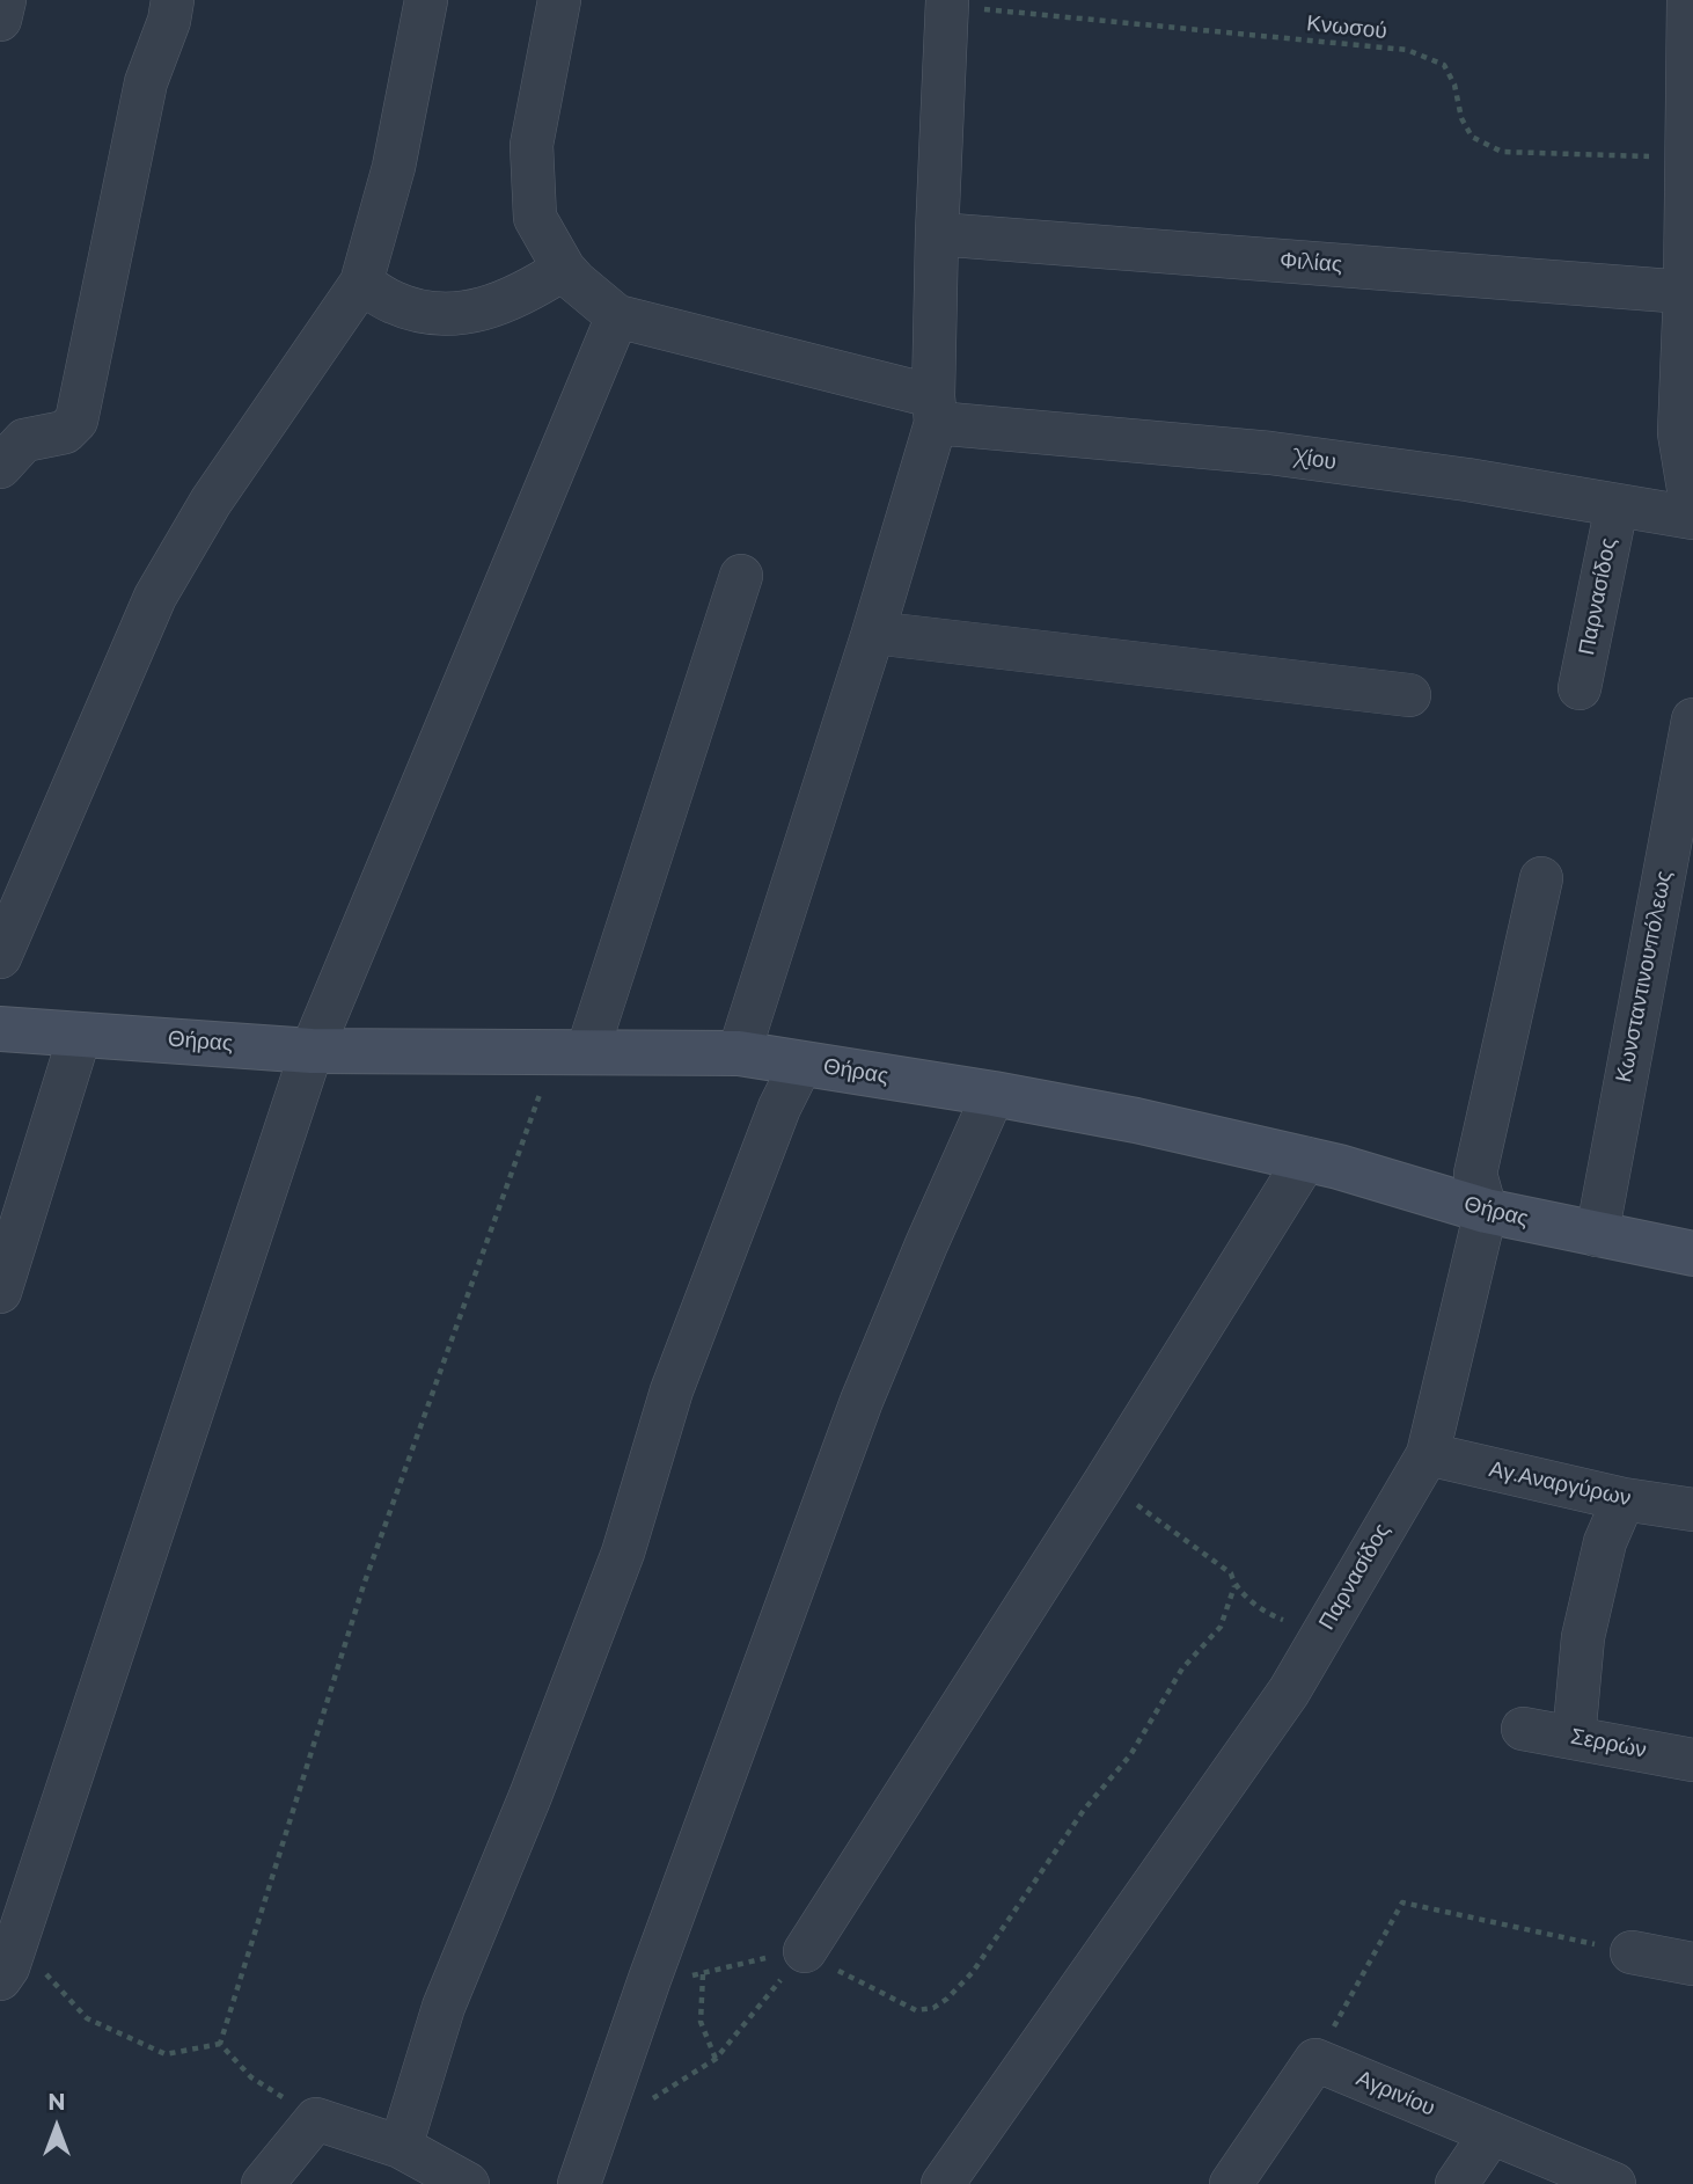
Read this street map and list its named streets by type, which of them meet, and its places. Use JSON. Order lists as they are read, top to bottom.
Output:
{
  "streets": {
    "street": [
      "Φιλίας",
      "Χίου",
      "Παρνασίδος",
      "Κωνσταντινουπόλεως",
      "Θήρας",
      "Αγ.Αναργύρων",
      "Σερρών",
      "Αγρινίου"
    ],
    "path": ["Κνωσού"]
  },
  "crossings": [
    ["Χίου", "Παρνασίδος"],
    ["Παρνασίδος", "Θήρας"],
    ["Παρνασίδος", "Αγ.Αναργύρων"],
    ["Κωνσταντινουπόλεως", "Θήρας"]
  ],
  "north": "top"
}
